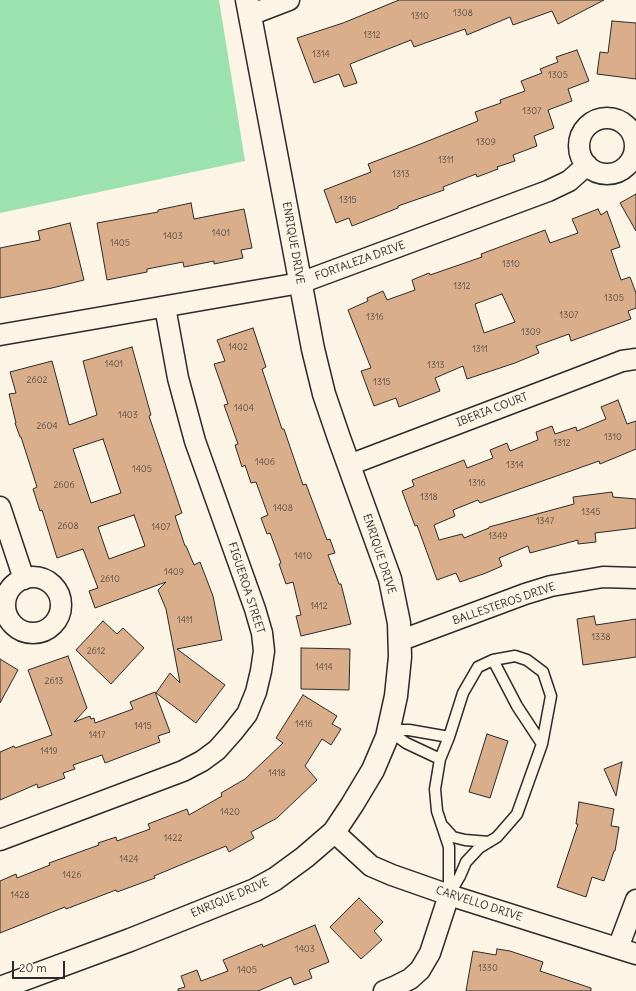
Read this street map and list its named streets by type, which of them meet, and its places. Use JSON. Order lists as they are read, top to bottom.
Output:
{
  "streets": {
    "street": [
      "ENRIQUE DRIVE",
      "FORTALEZA DRIVE",
      "IBERIA COURT",
      "FIGUEROA STREET",
      "BALLESTEROS DRIVE",
      "CARVELLO DRIVE"
    ]
  },
  "crossings": [
    ["ENRIQUE DRIVE", "FORTALEZA DRIVE"],
    ["ENRIQUE DRIVE", "IBERIA COURT"],
    ["ENRIQUE DRIVE", "BALLESTEROS DRIVE"],
    ["ENRIQUE DRIVE", "CARVELLO DRIVE"],
    ["FORTALEZA DRIVE", "FIGUEROA STREET"]
  ],
  "house_numbers": [
    "1308",
    "1310",
    "1312",
    "1314",
    "1305",
    "1307",
    "1309",
    "1311",
    "1313",
    "1315",
    "1401",
    "1403",
    "1405",
    "1310",
    "1312",
    "1305",
    "1307",
    "1316",
    "1309",
    "1402",
    "1311",
    "1401",
    "1313",
    "2602",
    "1315",
    "1404",
    "1403",
    "2604",
    "1310",
    "1312",
    "1406",
    "1314",
    "1405",
    "1316",
    "2606",
    "1318",
    "1408",
    "1345",
    "1347",
    "2608",
    "1407",
    "1349",
    "1410",
    "1409",
    "2610",
    "1412",
    "1411",
    "1338",
    "2612",
    "1414",
    "2613",
    "1416",
    "1415",
    "1417",
    "1419",
    "1418",
    "1420",
    "1422",
    "1424",
    "1426",
    "1428",
    "1403",
    "1330",
    "1405"
  ],
  "scale_bar": "20 m"
}
